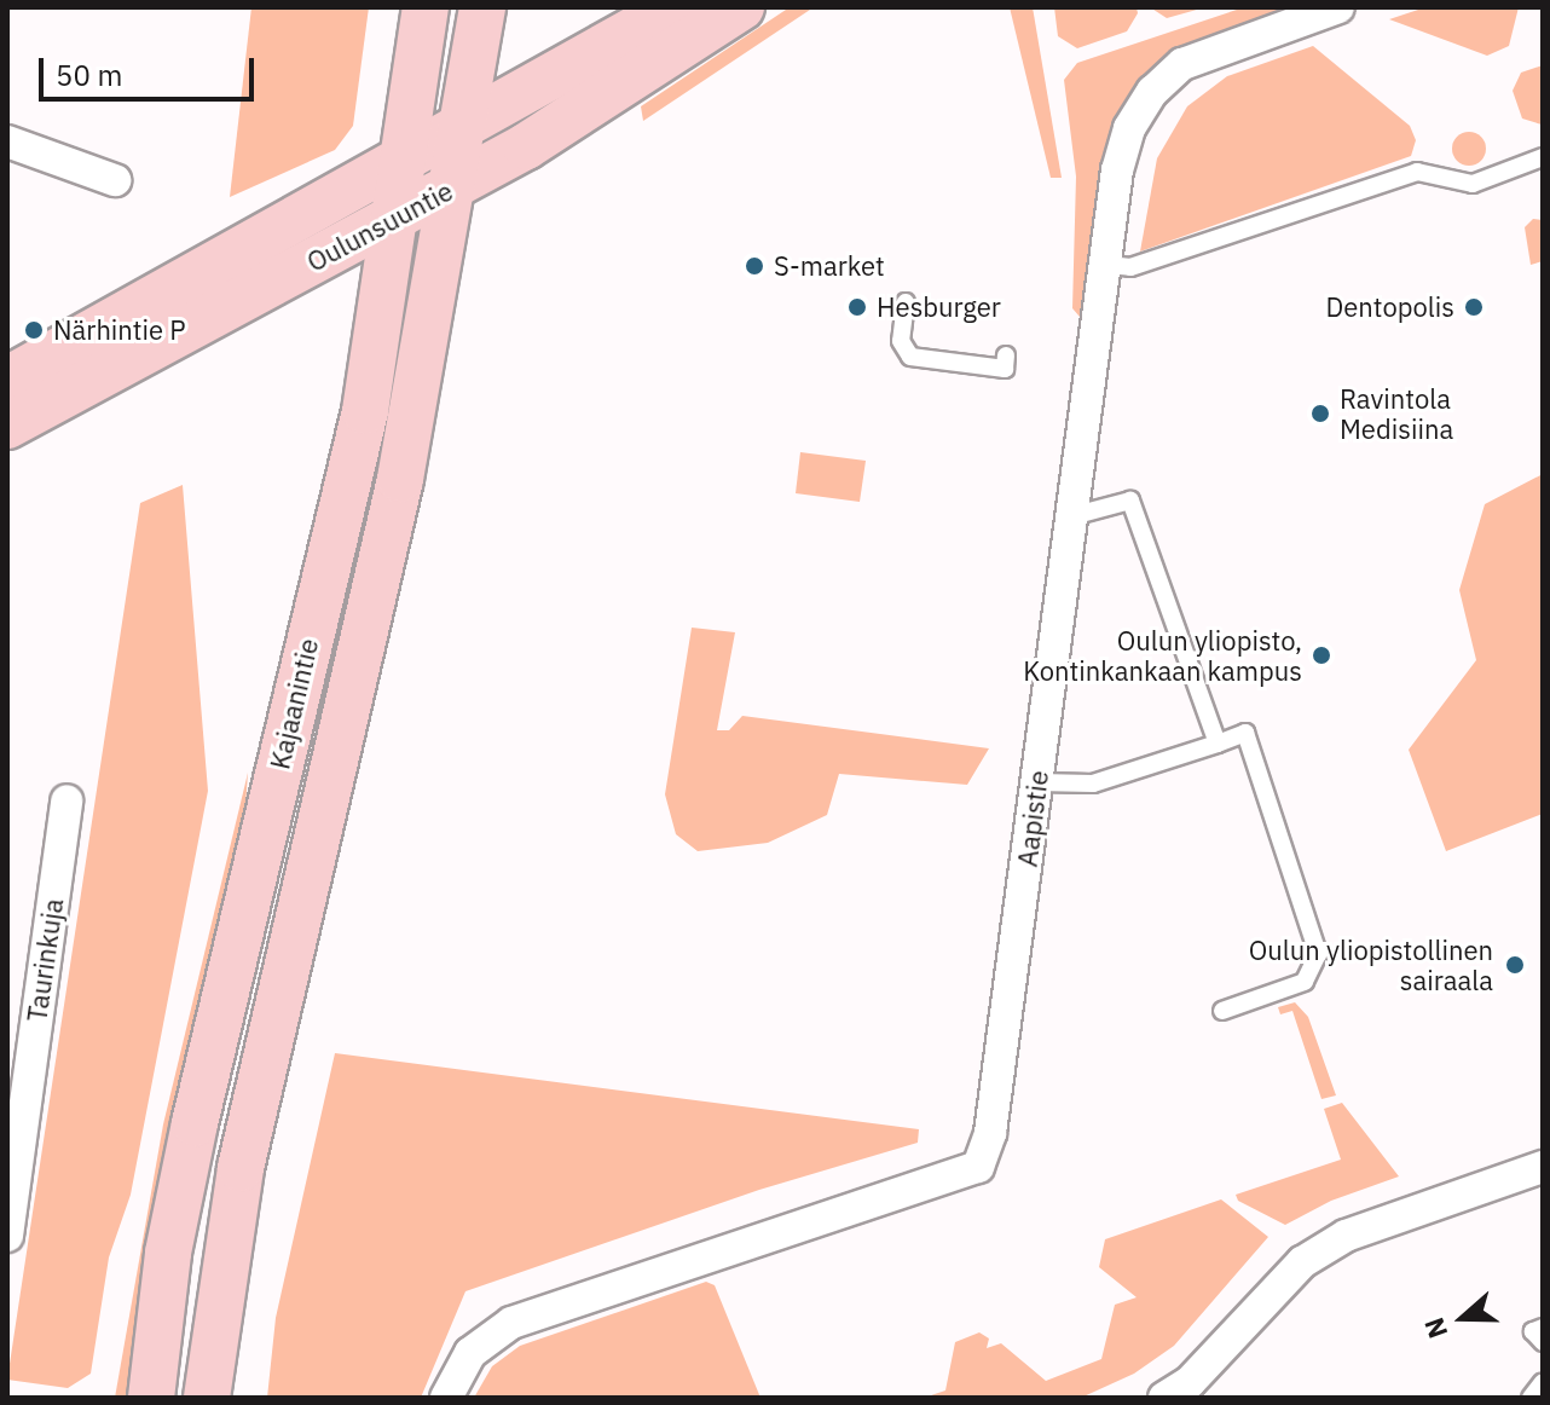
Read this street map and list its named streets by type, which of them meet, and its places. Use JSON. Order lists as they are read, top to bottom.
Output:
{
  "streets": {
    "main road": ["Oulunsuuntie", "Kajaanintie"],
    "street": ["Aapistie", "Taurinkuja"]
  },
  "crossings": [
    ["Oulunsuuntie", "Kajaanintie"]
  ],
  "places": [
    "S-market",
    "Hesburger",
    "Dentopolis",
    "Närhintie P",
    "Ravintola Medisiina",
    "Oulun yliopisto, Kontinkankaan kampus",
    "Oulun yliopistollinen sairaala"
  ],
  "scale_bar": "50 m",
  "north": "left"
}
